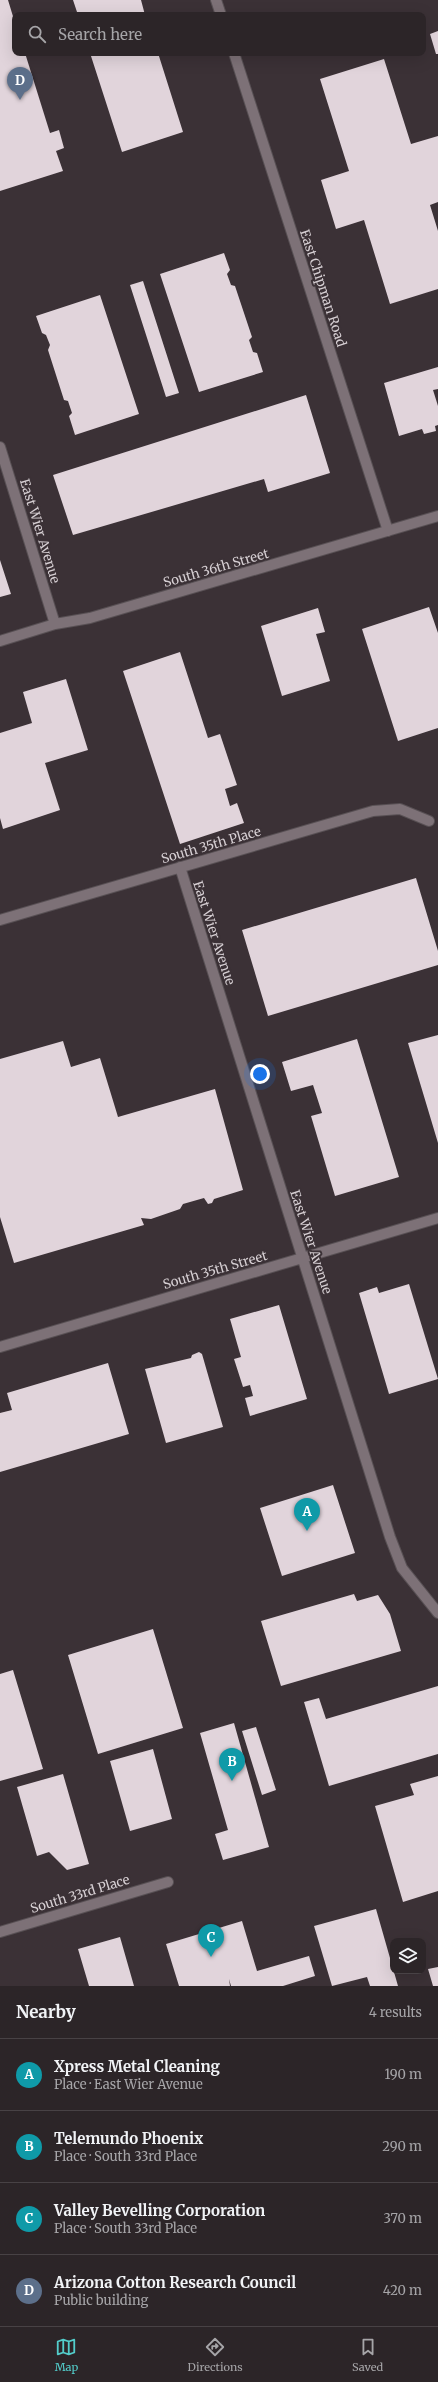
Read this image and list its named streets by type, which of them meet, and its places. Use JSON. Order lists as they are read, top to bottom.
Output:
{
  "streets": {
    "street": [
      "East Chipman Road",
      "East Wier Avenue",
      "South 36th Street",
      "South 35th Place",
      "South 35th Street",
      "South 33rd Place"
    ]
  },
  "crossings": [
    ["East Chipman Road", "South 36th Street"],
    ["East Wier Avenue", "South 36th Street"],
    ["East Wier Avenue", "South 35th Place"],
    ["East Wier Avenue", "South 35th Street"]
  ],
  "page": {
    "search": "Search here",
    "pins": [
      "D",
      "A",
      "B",
      "C"
    ],
    "heading": ["Nearby", "4 results"],
    "list": [
      {
        "mark": "A",
        "name": "Xpress Metal Cleaning",
        "note": "Place · East Wier Avenue",
        "value": "190 m"
      },
      {
        "mark": "B",
        "name": "Telemundo Phoenix",
        "note": "Place · South 33rd Place",
        "value": "290 m"
      },
      {
        "mark": "C",
        "name": "Valley Bevelling Corporation",
        "note": "Place · South 33rd Place",
        "value": "370 m"
      },
      {
        "mark": "D",
        "name": "Arizona Cotton Research Council",
        "note": "Public building",
        "value": "420 m"
      }
    ],
    "nav": ["Map", "Directions", "Saved"]
  }
}
